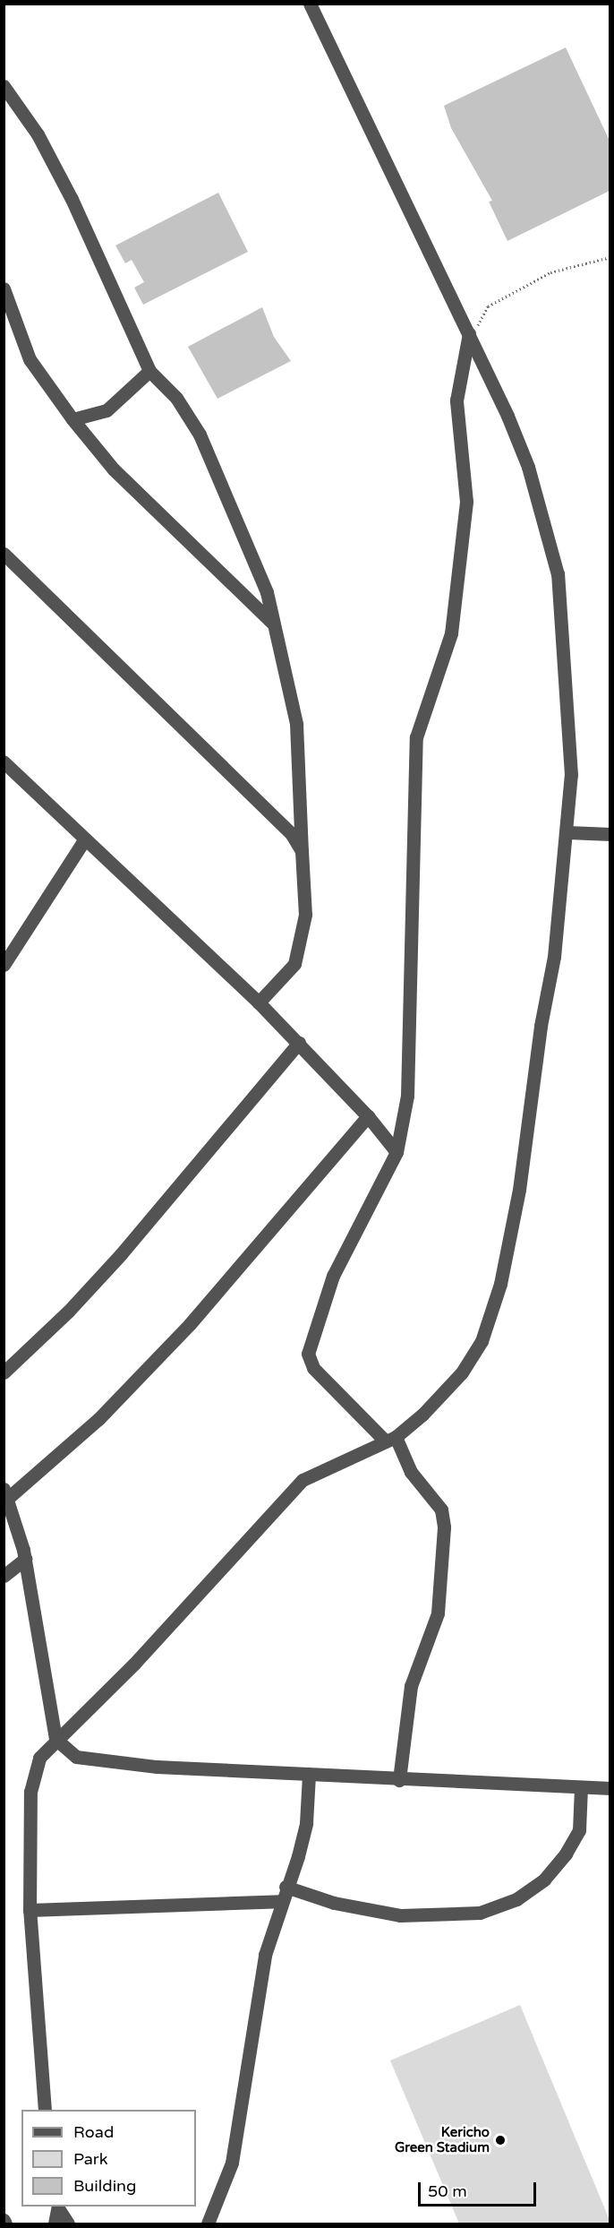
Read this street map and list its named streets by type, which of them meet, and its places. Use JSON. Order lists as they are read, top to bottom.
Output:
{
  "places": ["Kericho Green Stadium"],
  "legend": ["Road", "Park", "Building"],
  "scale_bar": "50 m"
}
